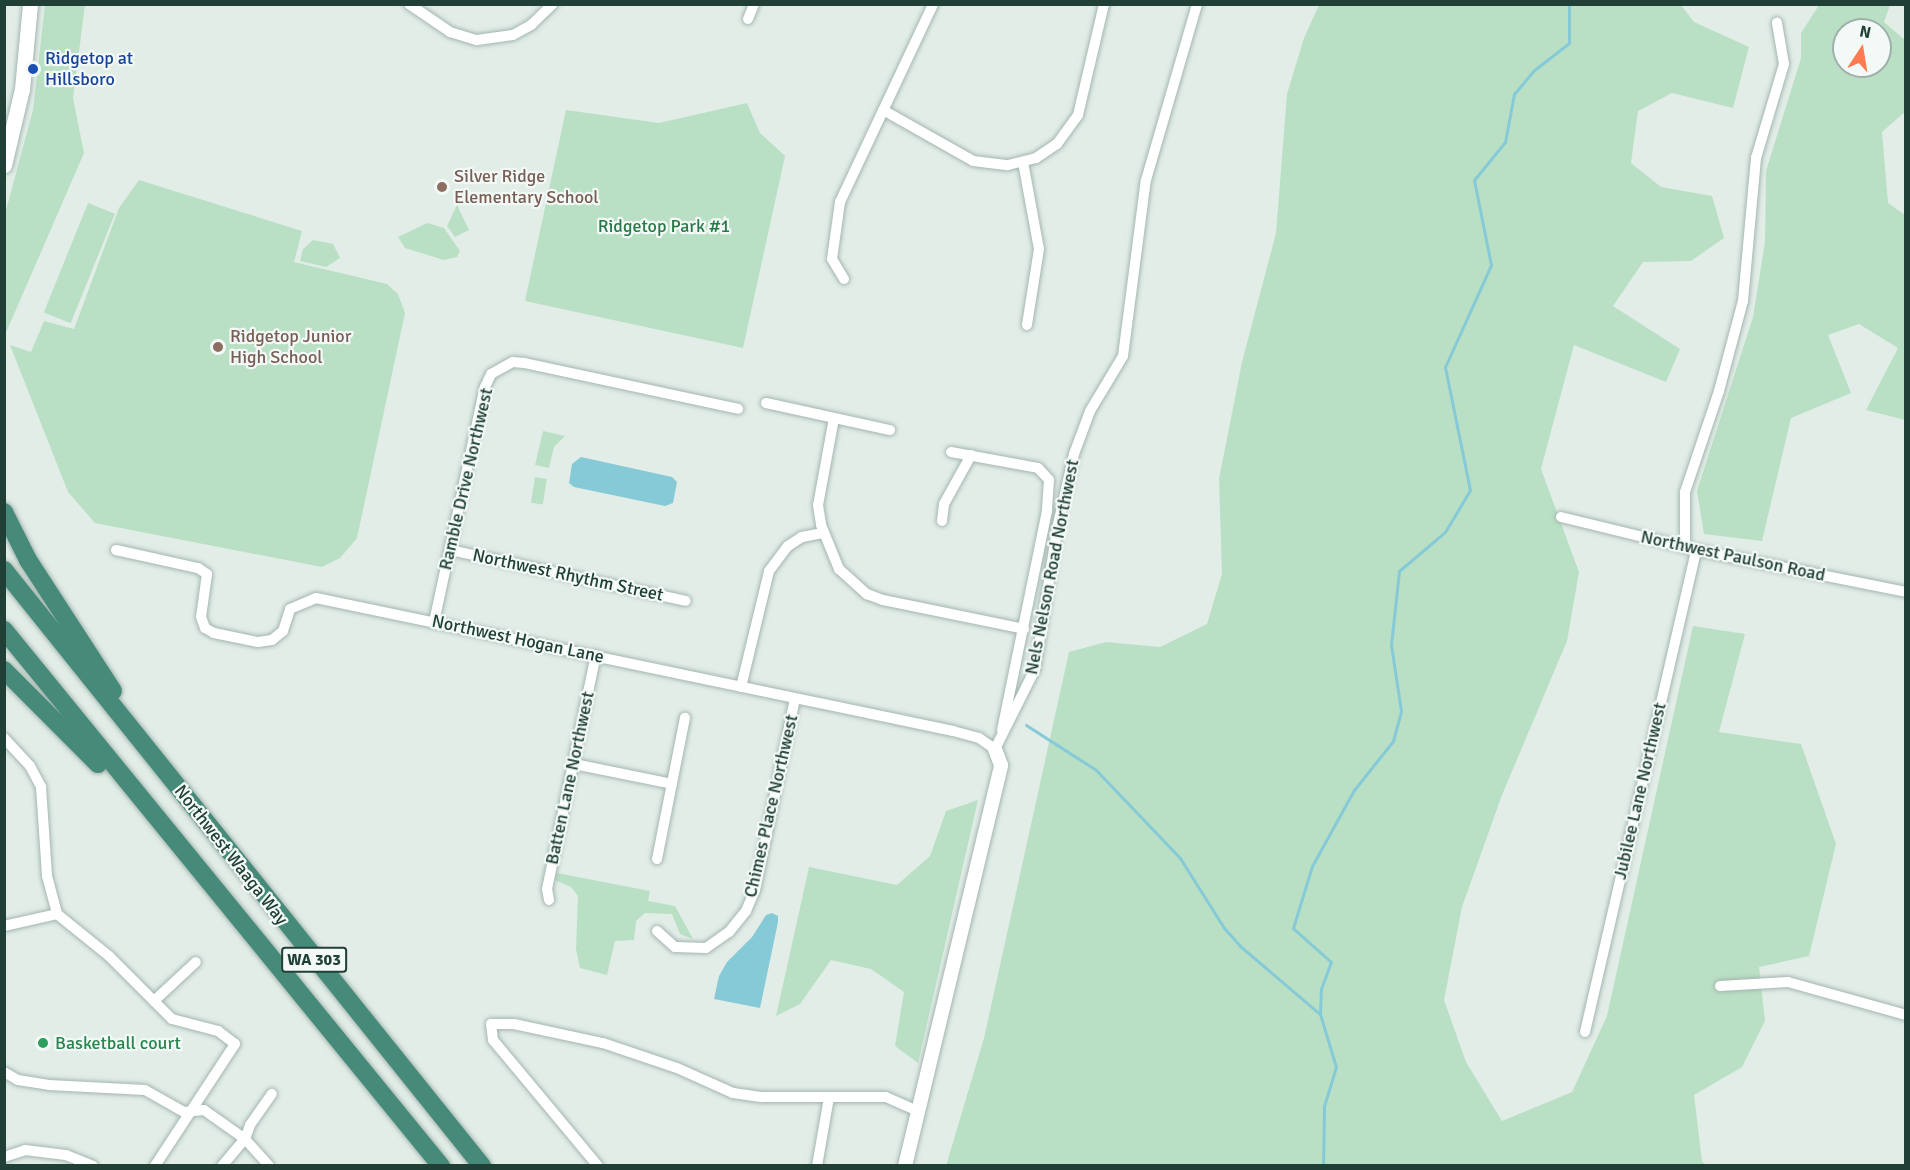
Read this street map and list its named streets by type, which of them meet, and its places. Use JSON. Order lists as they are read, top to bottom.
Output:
{
  "streets": {
    "highway": ["Northwest Waaga Way", "WA 303"],
    "street": [
      "Ramble Drive Northwest",
      "Northwest Paulson Road",
      "Nels Nelson Road Northwest",
      "Northwest Rhythm Street",
      "Northwest Hogan Lane",
      "Batten Lane Northwest",
      "Jubilee Lane Northwest",
      "Chimes Place Northwest"
    ]
  },
  "crossings": [
    ["Ramble Drive Northwest", "Northwest Rhythm Street"],
    ["Ramble Drive Northwest", "Northwest Hogan Lane"],
    ["Northwest Paulson Road", "Jubilee Lane Northwest"],
    ["Nels Nelson Road Northwest", "Northwest Hogan Lane"],
    ["Northwest Hogan Lane", "Batten Lane Northwest"],
    ["Northwest Hogan Lane", "Chimes Place Northwest"]
  ],
  "parks": ["Ridgetop Park #1"],
  "places": [
    "Ridgetop at Hillsboro",
    "Silver Ridge Elementary School",
    "Ridgetop Junior High School",
    "Basketball court"
  ],
  "north": "top"
}
